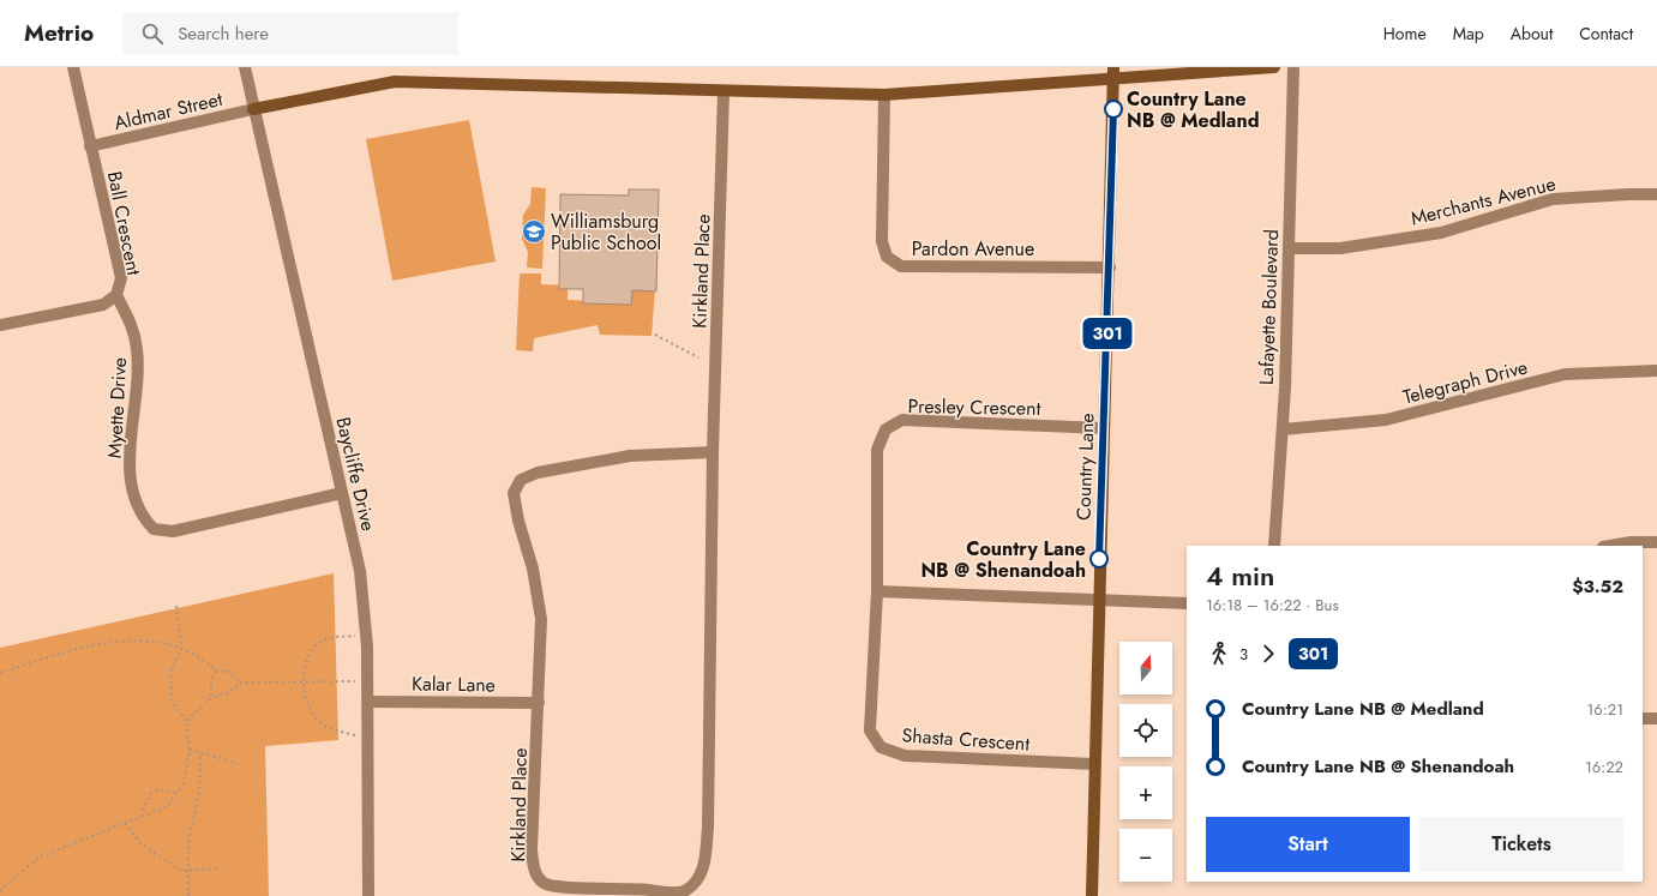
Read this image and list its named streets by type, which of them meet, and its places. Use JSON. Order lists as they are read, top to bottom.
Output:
{
  "streets": {
    "street": [
      "Aldmar Street",
      "Merchants Avenue",
      "Ball Crescent",
      "Pardon Avenue",
      "Kirkland Place",
      "Lafayette Boulevard",
      "Telegraph Drive",
      "Presley Crescent",
      "Myette Drive",
      "Country Lane",
      "Baycliffe Drive",
      "Kalar Lane",
      "Shasta Crescent"
    ]
  },
  "crossings": [
    ["Aldmar Street", "Ball Crescent"],
    ["Aldmar Street", "Baycliffe Drive"],
    ["Merchants Avenue", "Lafayette Boulevard"],
    ["Ball Crescent", "Myette Drive"],
    ["Pardon Avenue", "Country Lane"],
    ["Kirkland Place", "Kalar Lane"],
    ["Lafayette Boulevard", "Telegraph Drive"],
    ["Presley Crescent", "Country Lane"],
    ["Presley Crescent", "Shasta Crescent"],
    ["Myette Drive", "Baycliffe Drive"],
    ["Country Lane", "Shasta Crescent"],
    ["Baycliffe Drive", "Kalar Lane"]
  ],
  "places": {
    "other": ["Country Lane NB @ Medland", "Country Lane NB @ Shenandoah"],
    "school or university": ["Williamsburg Public School"]
  },
  "lines": ["bus line 301"],
  "north": "top",
  "page": {
    "header": "Metrio",
    "search": "Search here",
    "nav": [
      "Home",
      "Map",
      "About",
      "Contact"
    ],
    "on_map": "301",
    "heading": ["4 min", "16:18 – 16:22 · Bus", "$3.52"],
    "legs": ["3", "301"],
    "map_buttons": ["+", "−"],
    "list": [
      {
        "name": "Country Lane NB @ Medland",
        "value": "16:21"
      },
      {
        "name": "Country Lane NB @ Shenandoah",
        "value": "16:22"
      }
    ],
    "buttons": ["Start", "Tickets"]
  }
}
